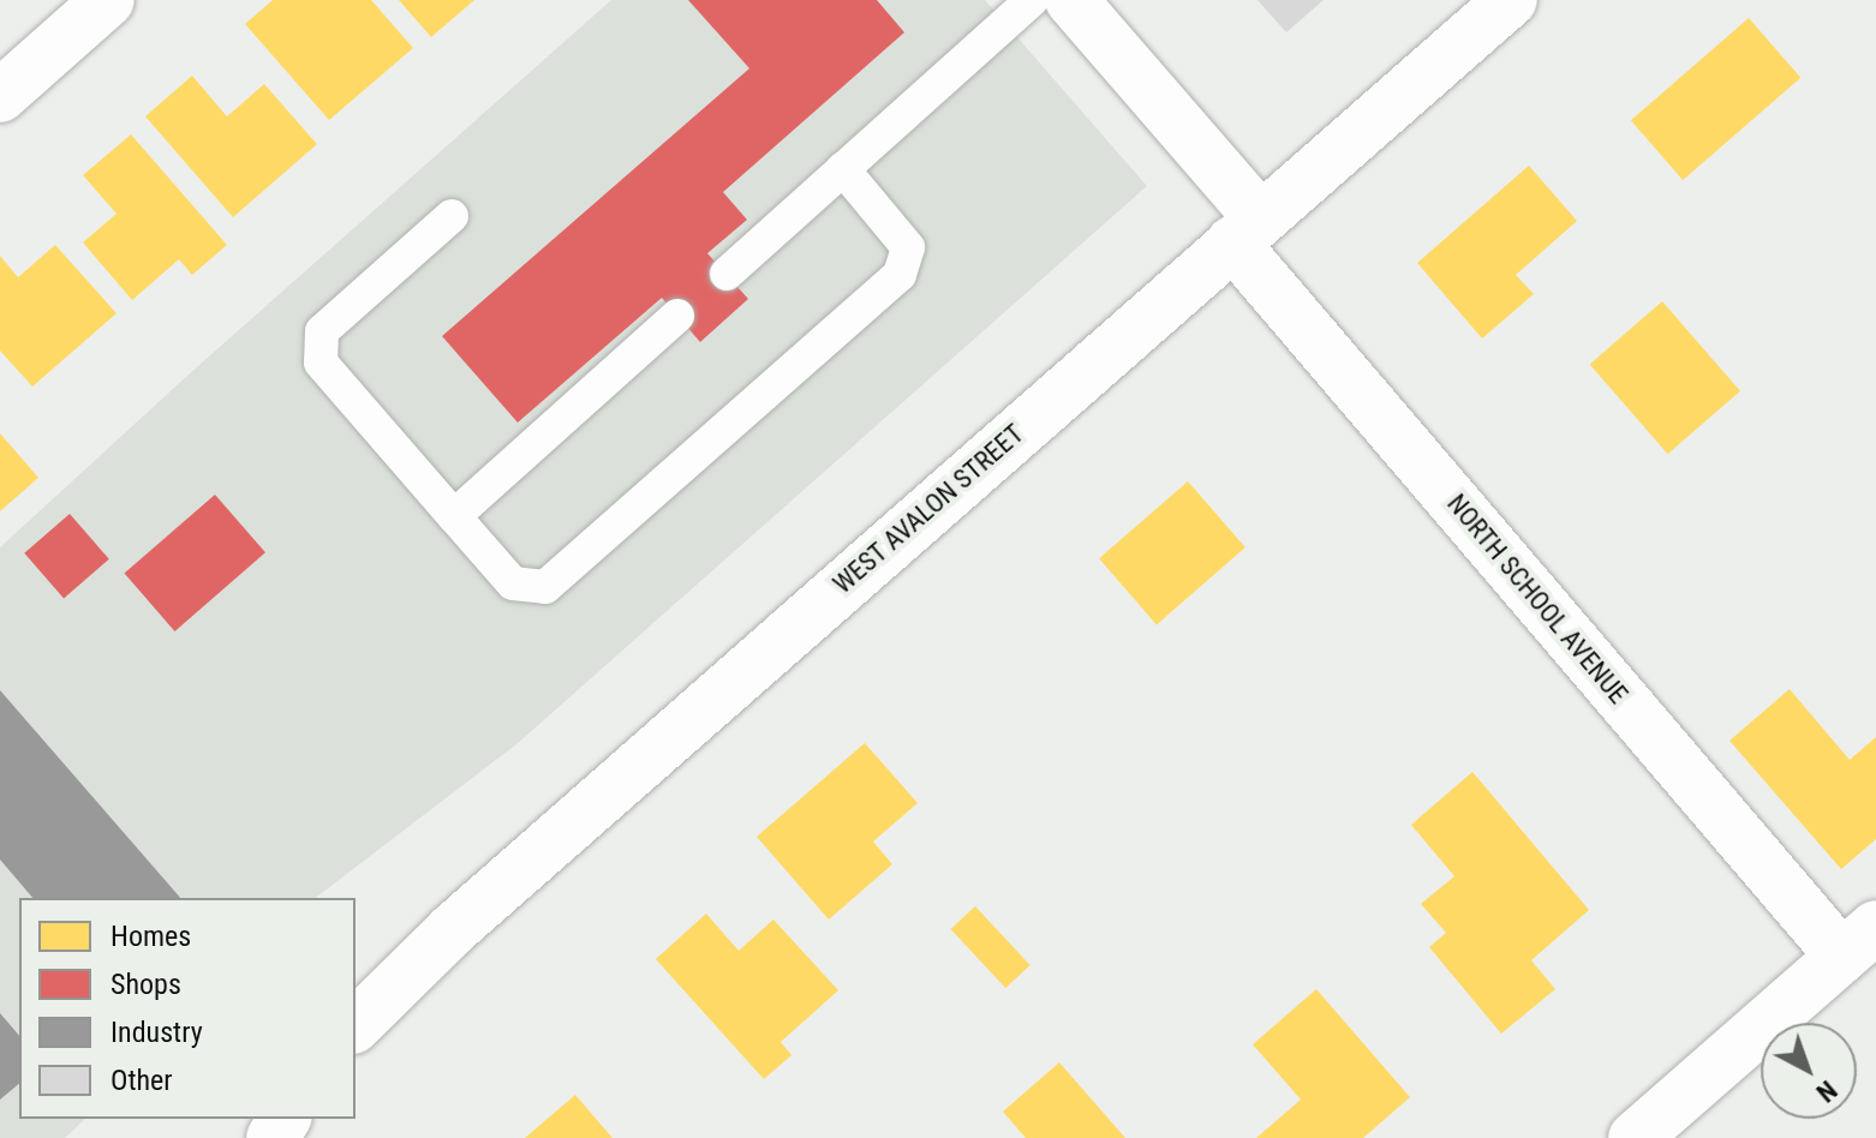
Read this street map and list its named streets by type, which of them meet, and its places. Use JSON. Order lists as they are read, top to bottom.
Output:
{
  "streets": {
    "street": ["WEST AVALON STREET", "NORTH SCHOOL AVENUE"]
  },
  "crossings": [
    ["WEST AVALON STREET", "NORTH SCHOOL AVENUE"]
  ],
  "legend": [
    "Homes",
    "Shops",
    "Industry",
    "Other"
  ],
  "north": "bottom right"
}
